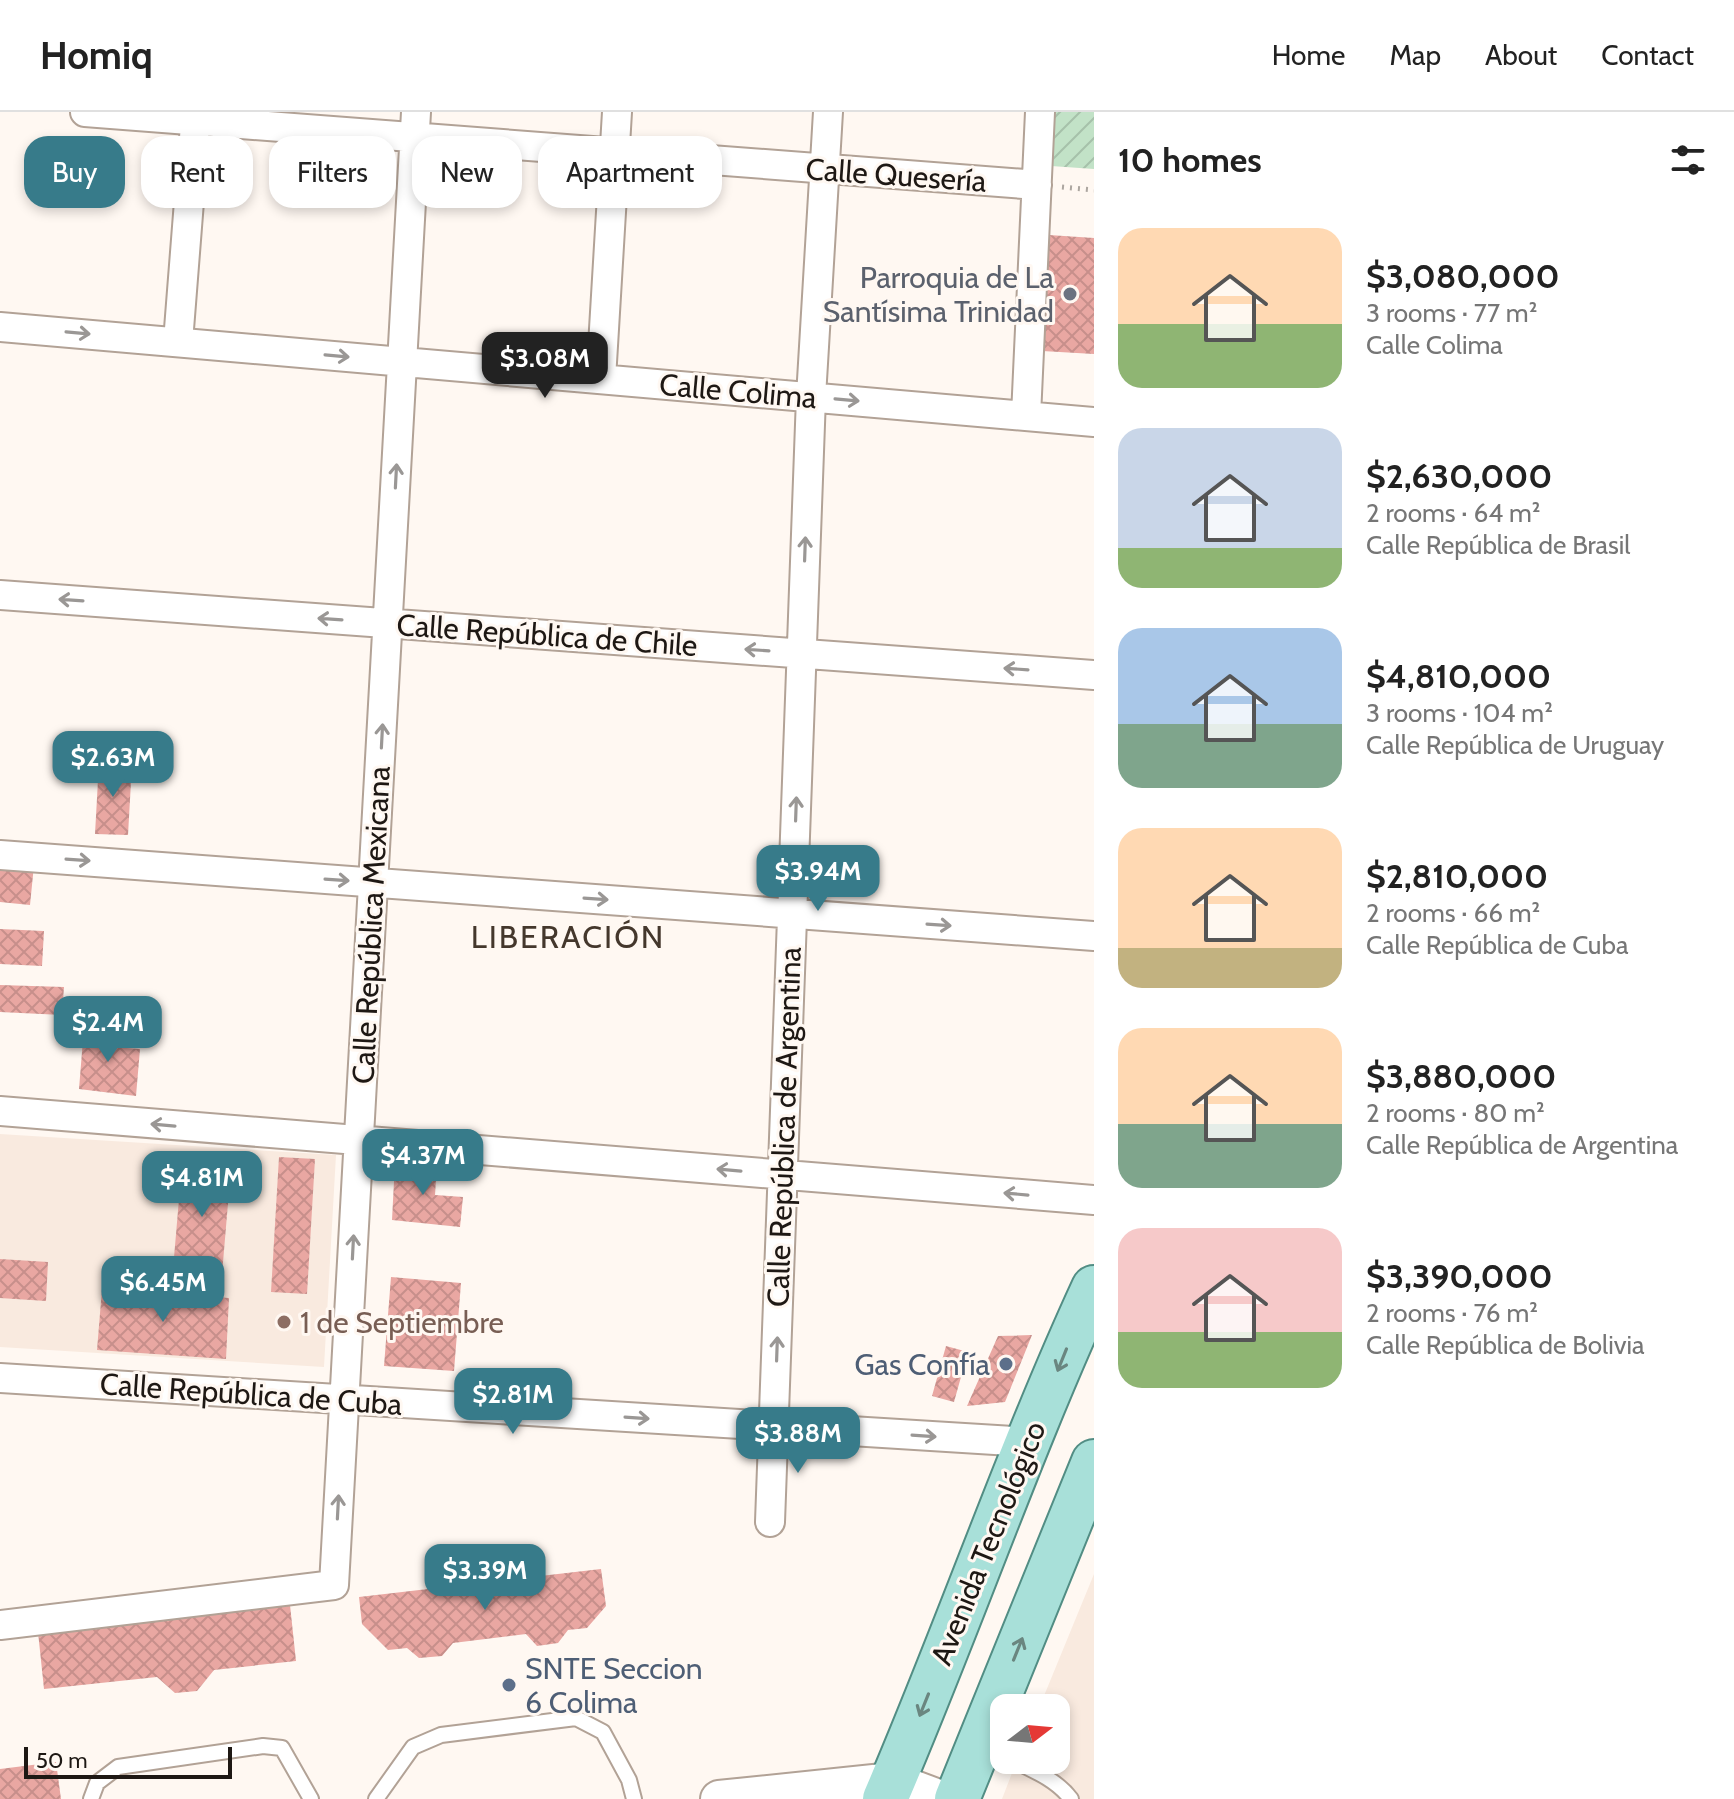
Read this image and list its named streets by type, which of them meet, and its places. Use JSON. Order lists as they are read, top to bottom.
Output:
{
  "streets": {
    "main road": ["Avenida Tecnológico"],
    "street": [
      "Calle Quesería",
      "Calle Colima",
      "Calle República de Chile",
      "Calle República Mexicana",
      "Calle República de Argentina",
      "Calle República de Cuba"
    ]
  },
  "crossings": [
    ["Calle Quesería", "Calle República Mexicana"],
    ["Calle Quesería", "Calle República de Argentina"],
    ["Calle Colima", "Calle República Mexicana"],
    ["Calle Colima", "Calle República de Argentina"],
    ["Calle República de Chile", "Calle República Mexicana"],
    ["Calle República de Chile", "Calle República de Argentina"],
    ["Calle República Mexicana", "Calle República de Cuba"],
    ["Calle República de Argentina", "Calle República de Cuba"],
    ["Calle República de Cuba", "Avenida Tecnológico"]
  ],
  "one_way": [
    "Calle Colima",
    "Calle República de Chile",
    "Calle República Mexicana",
    "Calle República de Argentina"
  ],
  "districts": ["LIBERACIÓN"],
  "places": [
    "Parroquia de La Santísima Trinidad",
    "1 de Septiembre",
    "Gas Confía",
    "SNTE Seccion 6 Colima"
  ],
  "scale_bar": "50 m",
  "north": "right",
  "page": {
    "header": "Homiq",
    "nav": [
      "Home",
      "Map",
      "About",
      "Contact"
    ],
    "heading": "10 homes",
    "chip": [
      "Buy",
      "Rent",
      "Filters",
      "New",
      "Apartment"
    ],
    "list": [
      {
        "name": "$3,080,000",
        "note": "3 rooms · 77 m² · Calle Colima"
      },
      {
        "name": "$2,630,000",
        "note": "2 rooms · 64 m² · Calle República de Brasil"
      },
      {
        "name": "$4,810,000",
        "note": "3 rooms · 104 m² · Calle República de Uruguay"
      },
      {
        "name": "$2,810,000",
        "note": "2 rooms · 66 m² · Calle República de Cuba"
      },
      {
        "name": "$3,880,000",
        "note": "2 rooms · 80 m² · Calle República de Argentina"
      },
      {
        "name": "$3,390,000",
        "note": "2 rooms · 76 m² · Calle República de Bolivia"
      }
    ],
    "price": [
      "$3.08M",
      "$2.63M",
      "$3.94M",
      "$2.4M",
      "$4.37M",
      "$4.81M",
      "$6.45M",
      "$2.81M",
      "$3.88M",
      "$3.39M"
    ],
    "scale": "50 m"
  }
}
